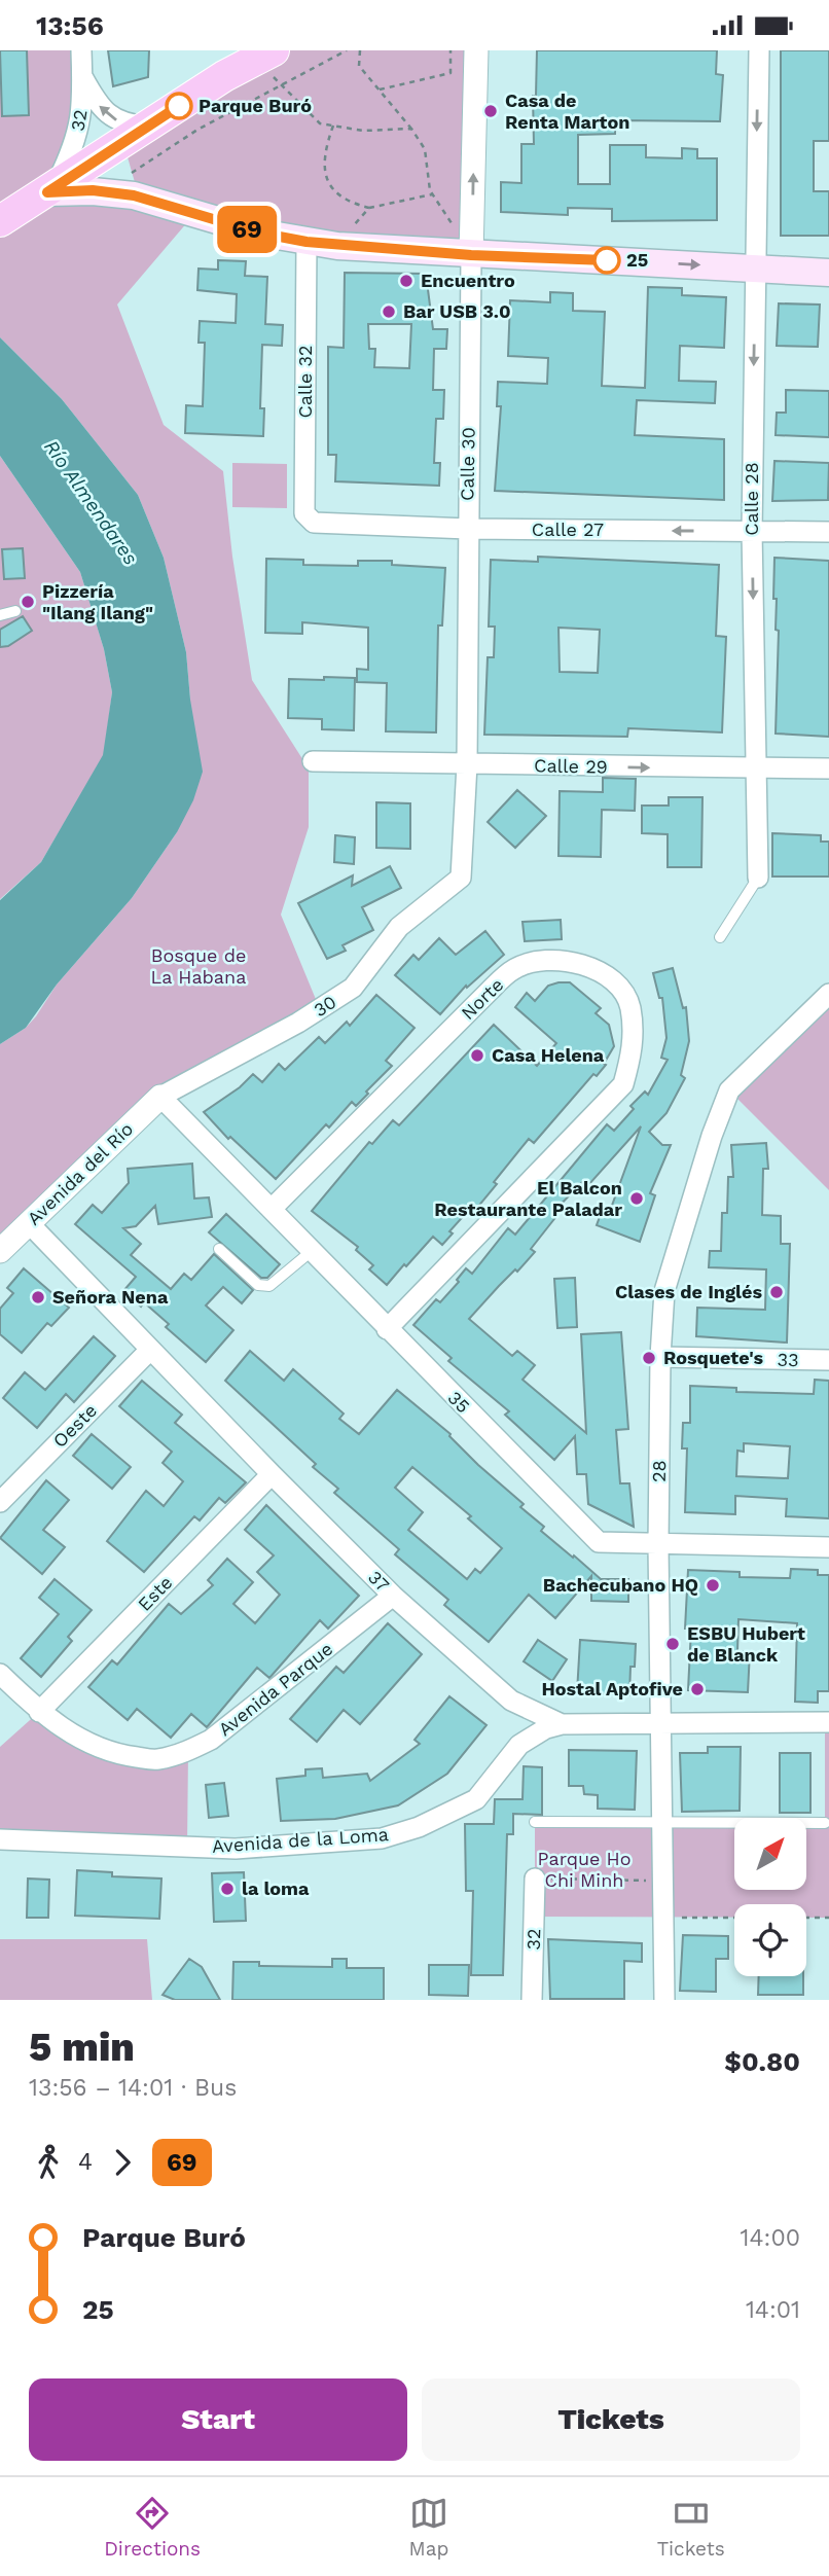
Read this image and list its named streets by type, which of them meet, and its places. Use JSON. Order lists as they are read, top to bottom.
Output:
{
  "streets": {
    "street": [
      "32",
      "Calle 32",
      "Calle 30",
      "Calle 28",
      "Calle 27",
      "Calle 29",
      "Norte",
      "30",
      "Avenida del Río",
      "33",
      "35",
      "Oeste",
      "28",
      "37",
      "Este",
      "Avenida Parque",
      "Avenida de la Loma"
    ]
  },
  "crossings": [
    ["Calle 32", "Calle 27"],
    ["Calle 30", "Calle 27"],
    ["Calle 30", "Calle 29"],
    ["Calle 30", "30"],
    ["Calle 28", "Calle 27"],
    ["Calle 28", "Calle 29"],
    ["Norte", "35"],
    ["30", "Avenida del Río"],
    ["30", "35"],
    ["Avenida del Río", "35"],
    ["Avenida del Río", "37"],
    ["33", "28"],
    ["35", "28"],
    ["Oeste", "37"],
    ["28", "37"],
    ["37", "Este"],
    ["37", "Avenida Parque"],
    ["37", "Avenida de la Loma"],
    ["Este", "Avenida Parque"]
  ],
  "one_way": ["Calle 28", "Calle 27", "Calle 29"],
  "water": ["Río Almendares"],
  "parks": ["Bosque de La Habana", "Parque Ho Chi Minh"],
  "places": [
    "Parque Buró",
    "Casa de Renta Marton",
    "25",
    "Encuentro",
    "Bar USB 3.0",
    "Pizzería \"Ilang Ilang\"",
    "Casa Helena",
    "El Balcon Restaurante Paladar",
    "Clases de Inglés",
    "Señora Nena",
    "Rosquete's",
    "Bachecubano HQ",
    "ESBU Hubert de Blanck",
    "Hostal Aptofive",
    "la loma"
  ],
  "lines": ["bus line 69"],
  "north": "top right",
  "page": {
    "status": "13:56",
    "on_map": "69",
    "heading": ["5 min", "13:56 – 14:01 · Bus", "$0.80"],
    "legs": ["4", "69"],
    "list": [
      {
        "name": "Parque Buró",
        "value": "14:00"
      },
      {
        "name": "25",
        "value": "14:01"
      }
    ],
    "buttons": ["Start", "Tickets"],
    "tabs": ["Directions", "Map", "Tickets"]
  }
}
